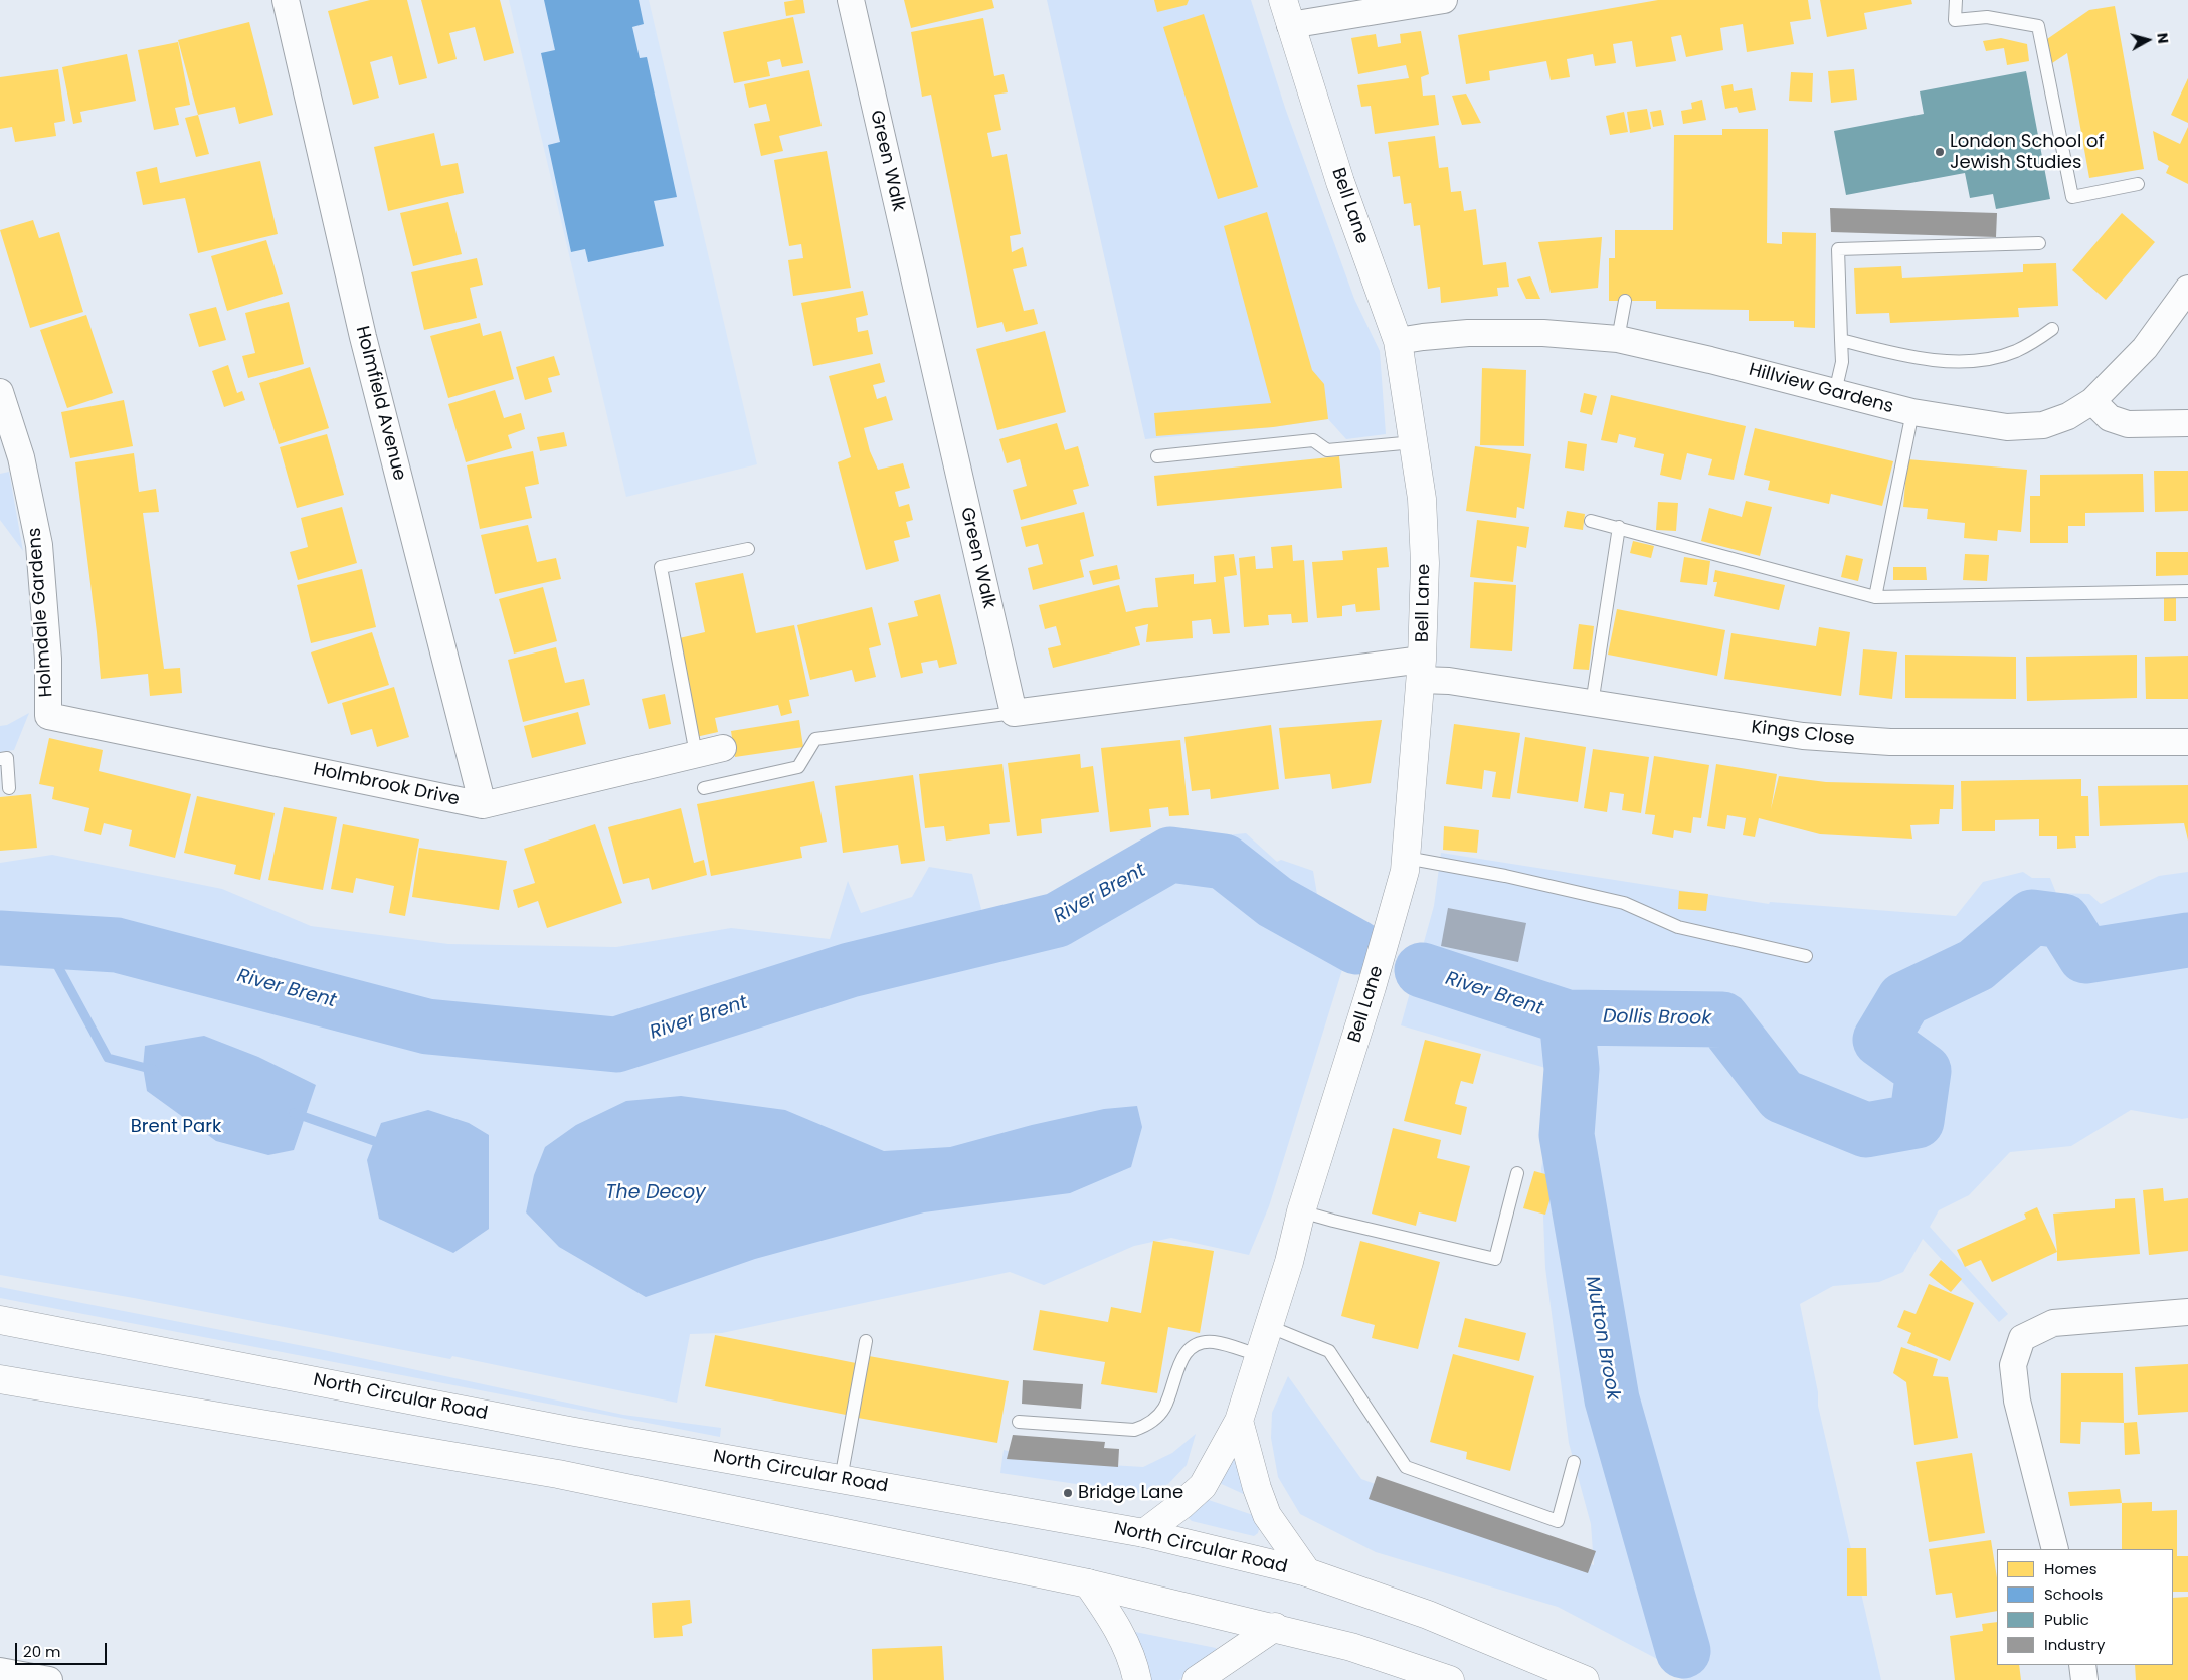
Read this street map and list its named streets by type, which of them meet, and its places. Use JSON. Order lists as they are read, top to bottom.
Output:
{
  "streets": {
    "main road": ["Bell Lane", "North Circular Road"],
    "street": [
      "Green Walk",
      "Hillview Gardens",
      "Holmfield Avenue",
      "Holmdale Gardens",
      "Kings Close",
      "Holmbrook Drive"
    ]
  },
  "crossings": [
    ["Bell Lane", "Hillview Gardens"],
    ["Bell Lane", "Kings Close"],
    ["Holmfield Avenue", "Holmbrook Drive"],
    ["Holmdale Gardens", "Holmbrook Drive"]
  ],
  "water": [
    "River Brent",
    "Dollis Brook",
    "The Decoy",
    "Mutton Brook"
  ],
  "parks": ["Brent Park"],
  "places": ["London School of Jewish Studies", "Bridge Lane"],
  "legend": [
    "Homes",
    "Schools",
    "Public",
    "Industry"
  ],
  "scale_bar": "20 m",
  "north": "right"
}
